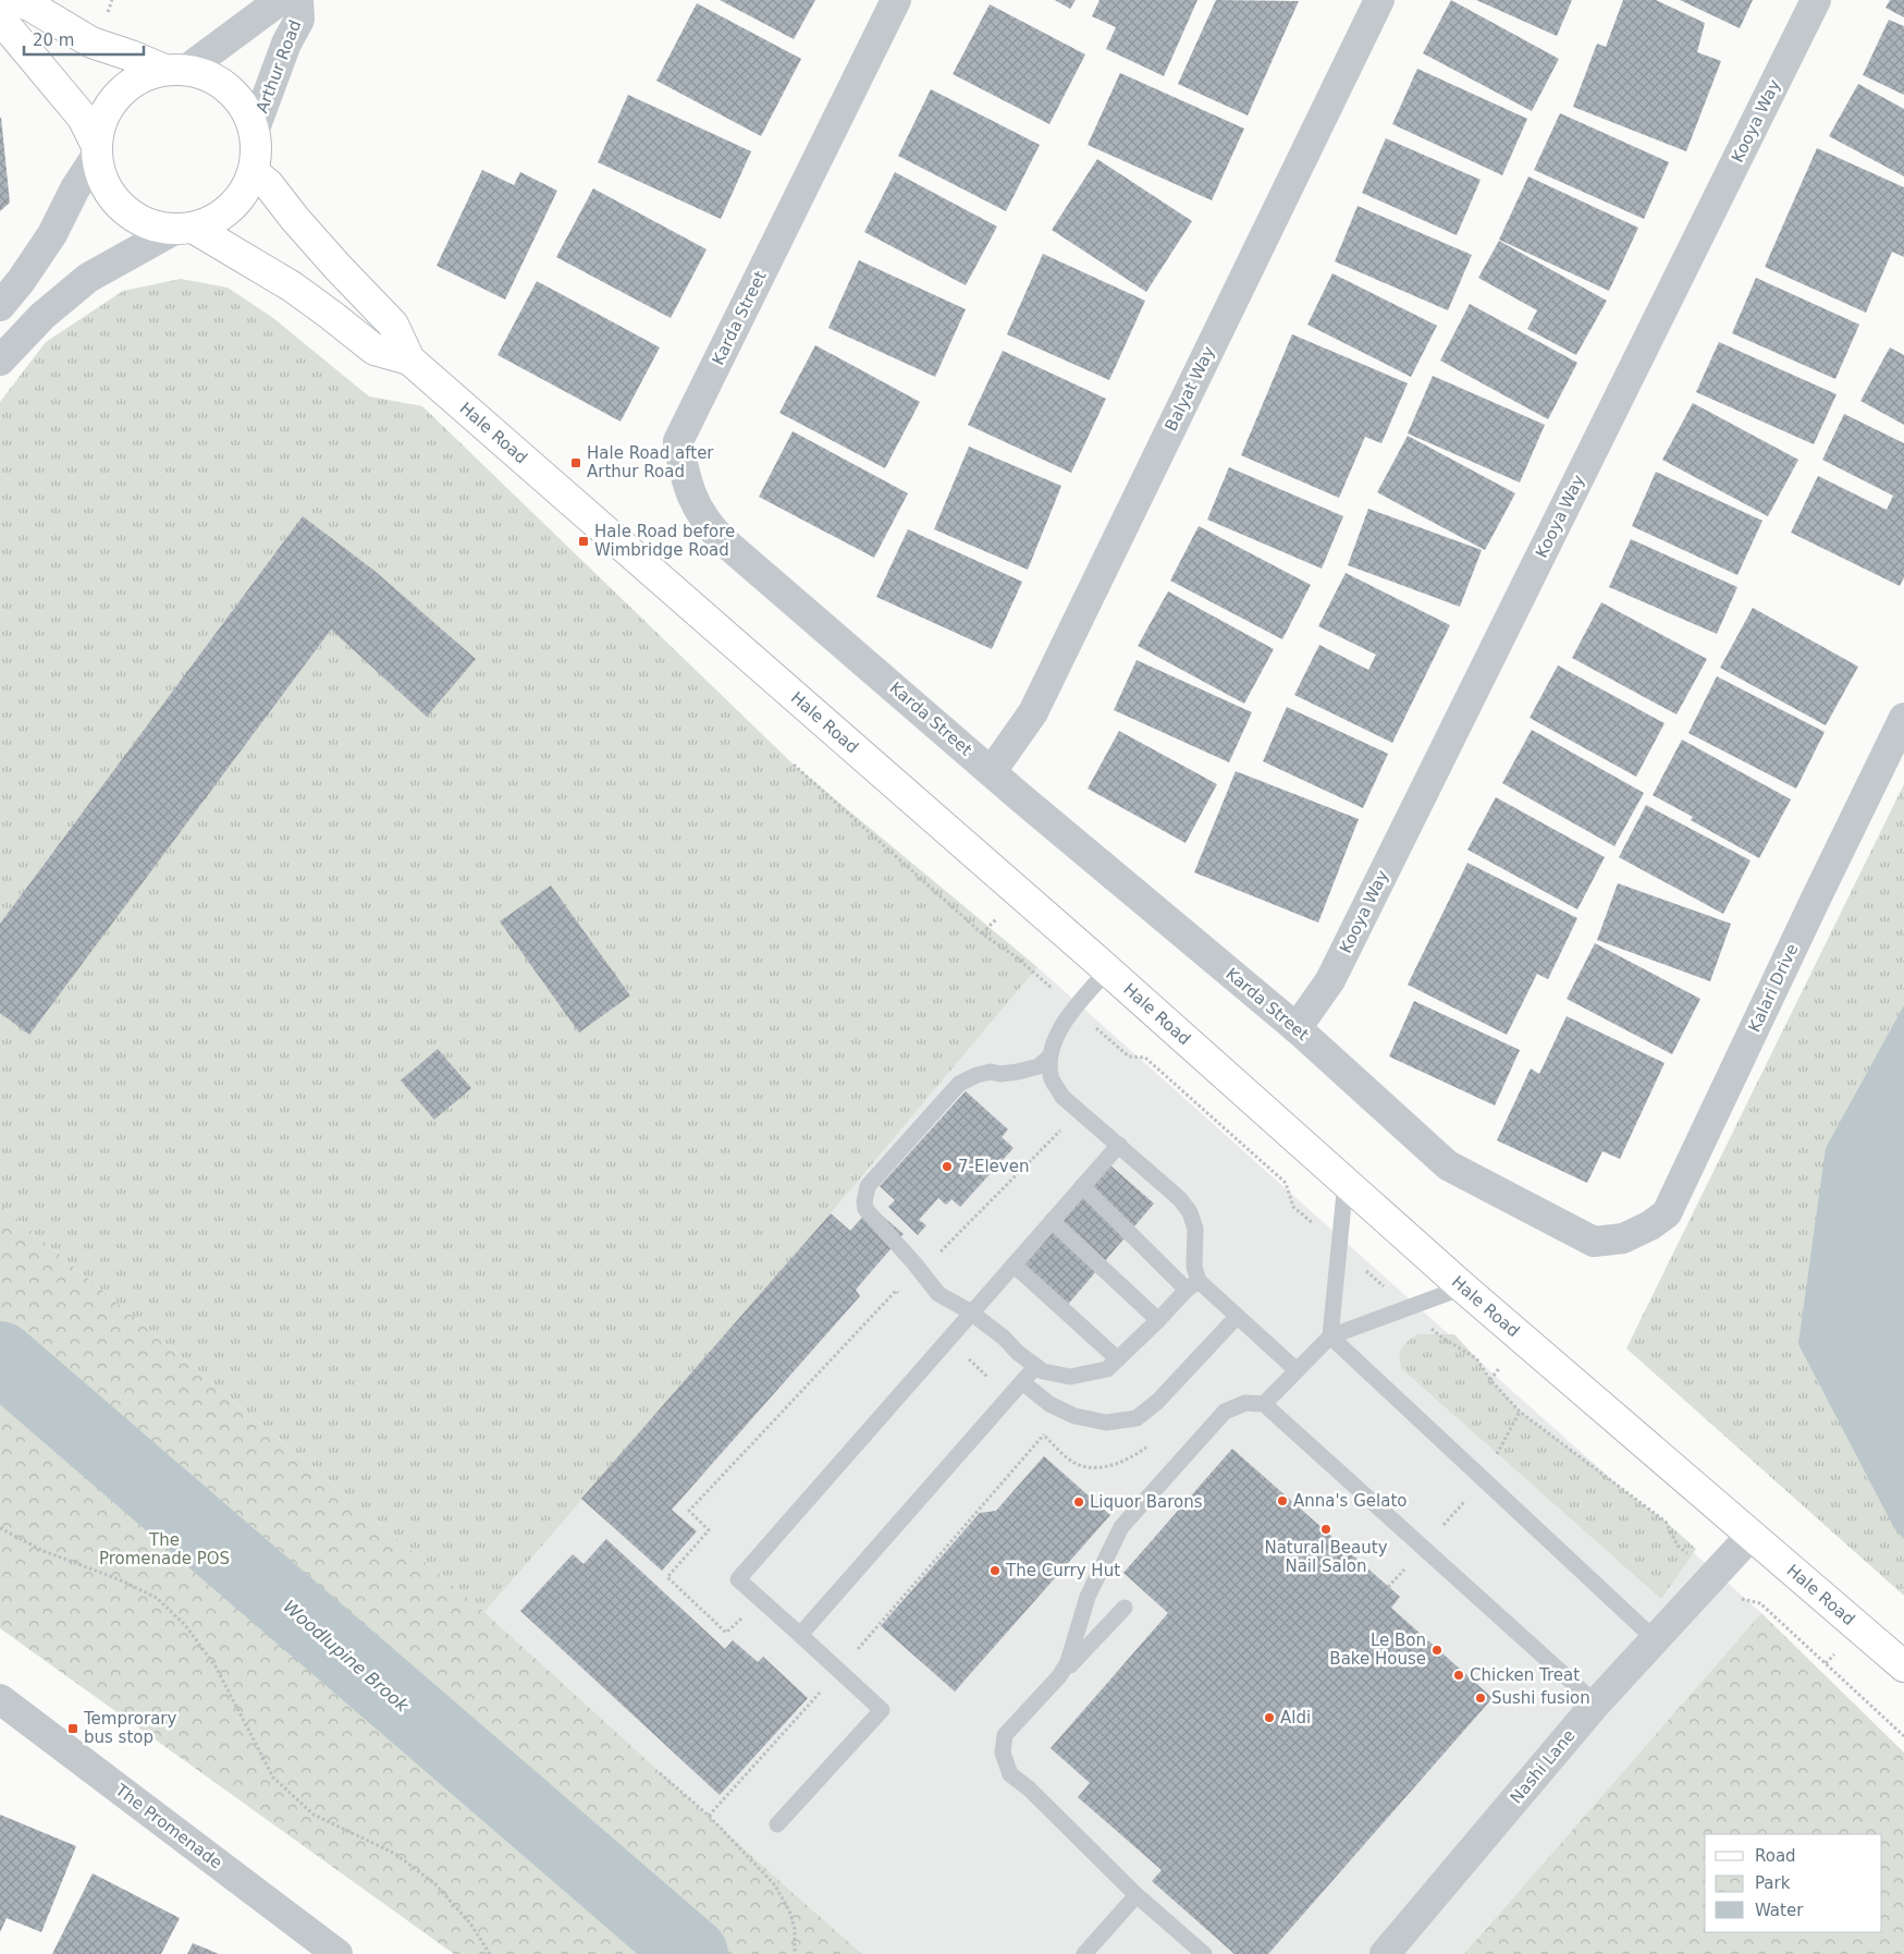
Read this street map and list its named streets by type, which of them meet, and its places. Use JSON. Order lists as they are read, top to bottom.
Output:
{
  "streets": {
    "main road": ["Hale Road"],
    "street": [
      "Arthur Road",
      "Kooya Way",
      "Karda Street",
      "Balyat Way",
      "Kalari Drive",
      "Nashi Lane",
      "The Promenade"
    ]
  },
  "crossings": [
    ["Arthur Road", "Hale Road"],
    ["Kooya Way", "Karda Street"],
    ["Karda Street", "Balyat Way"],
    ["Karda Street", "Kalari Drive"],
    ["Hale Road", "Nashi Lane"]
  ],
  "water": ["Woodlupine Brook"],
  "parks": ["The Promenade POS"],
  "places": {
    "transit": ["Hale Road after Arthur Road", "Hale Road before Wimbridge Road", "Temprorary bus stop"],
    "other": [
      "7-Eleven",
      "Anna's Gelato",
      "Liquor Barons",
      "Natural Beauty Nail Salon",
      "The Curry Hut",
      "Le Bon Bake House",
      "Chicken Treat",
      "Sushi fusion",
      "Aldi"
    ]
  },
  "legend": ["Road", "Park", "Water"],
  "scale_bar": "20 m"
}
